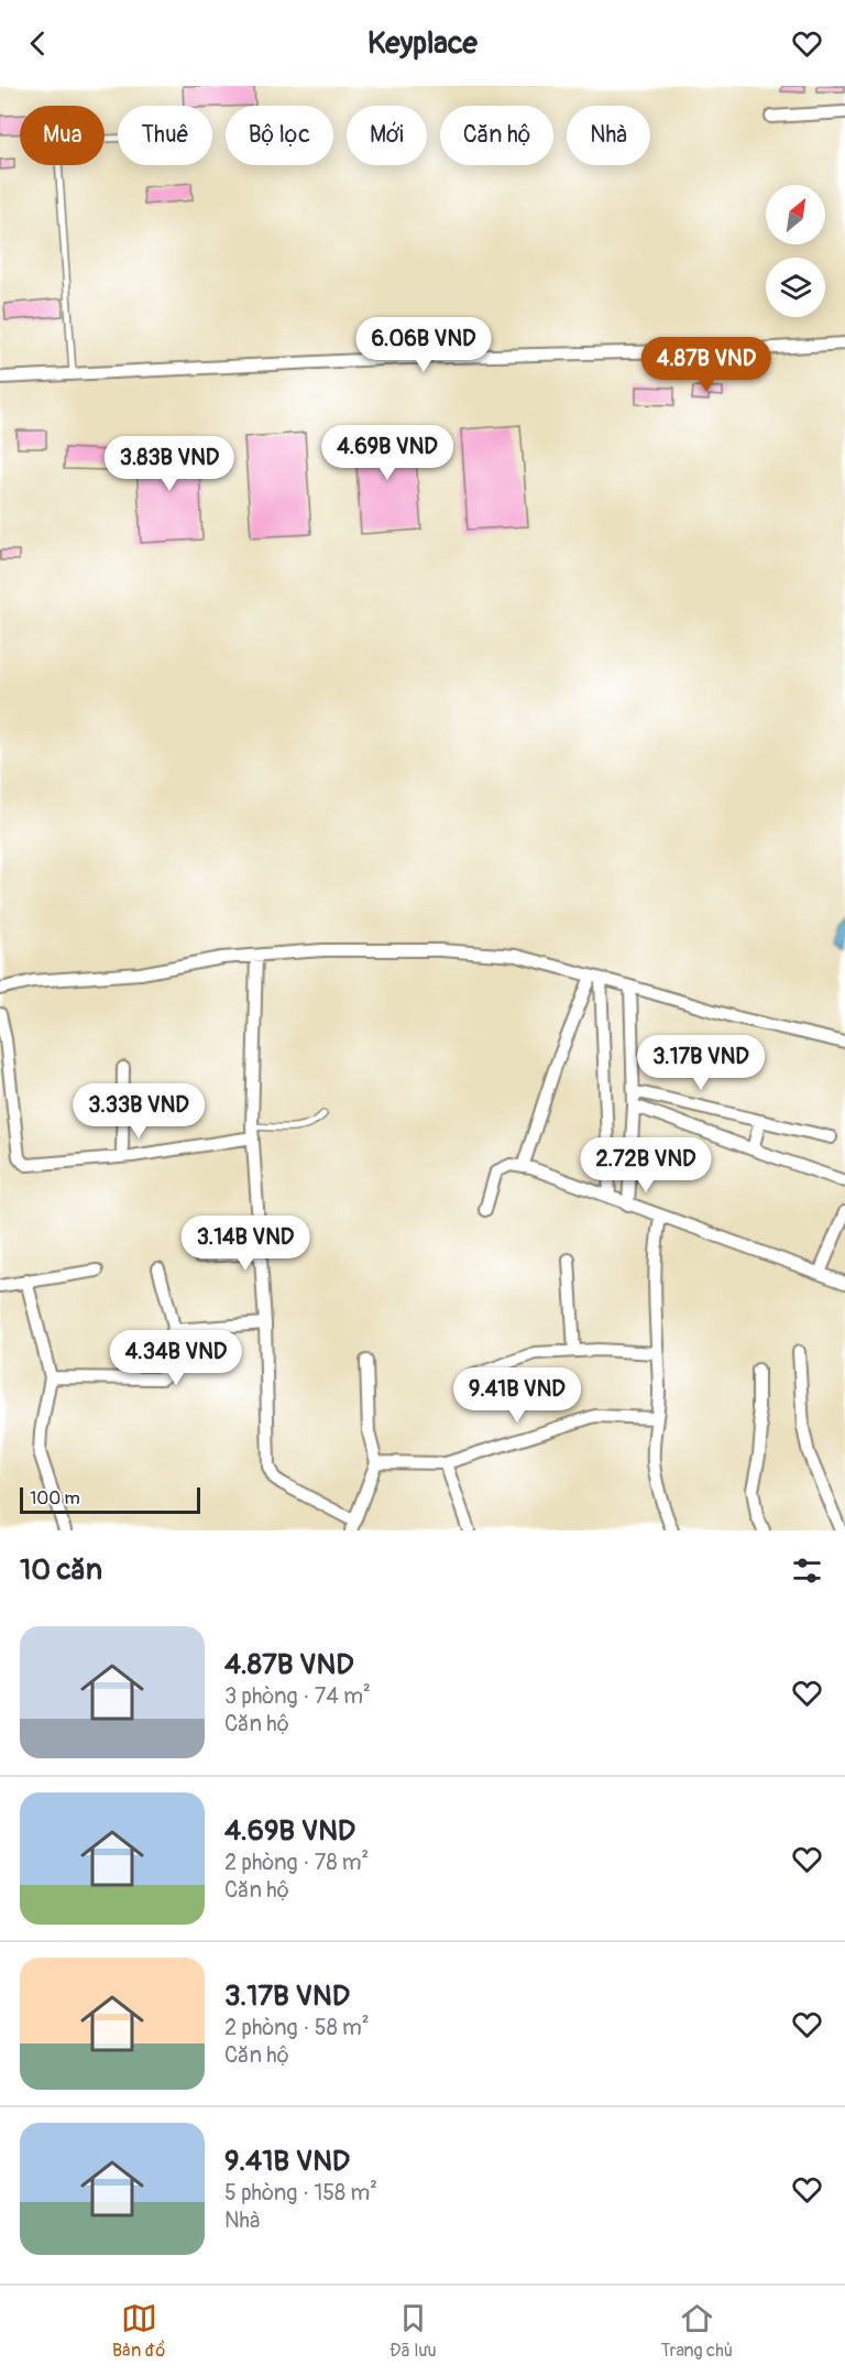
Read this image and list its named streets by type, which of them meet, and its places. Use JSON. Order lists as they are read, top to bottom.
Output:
{
  "scale_bar": "100 m",
  "north": "top right",
  "page": {
    "header": "Keyplace",
    "chip": [
      "Mua",
      "Thuê",
      "Bộ lọc",
      "Mới",
      "Căn hộ",
      "Nhà"
    ],
    "price": [
      "6.06B VND",
      "4.87B VND",
      "4.69B VND",
      "3.83B VND",
      "3.17B VND",
      "3.33B VND",
      "2.72B VND",
      "3.14B VND",
      "4.34B VND",
      "9.41B VND"
    ],
    "scale": "100 m",
    "heading": "10 căn",
    "list": [
      {
        "name": "4.87B VND",
        "note": "3 phòng · 74 m² · Căn hộ"
      },
      {
        "name": "4.69B VND",
        "note": "2 phòng · 78 m² · Căn hộ"
      },
      {
        "name": "3.17B VND",
        "note": "2 phòng · 58 m² · Căn hộ"
      },
      {
        "name": "9.41B VND",
        "note": "5 phòng · 158 m² · Nhà"
      }
    ],
    "tabs": ["Bản đồ", "Đã lưu", "Trang chủ"]
  }
}
